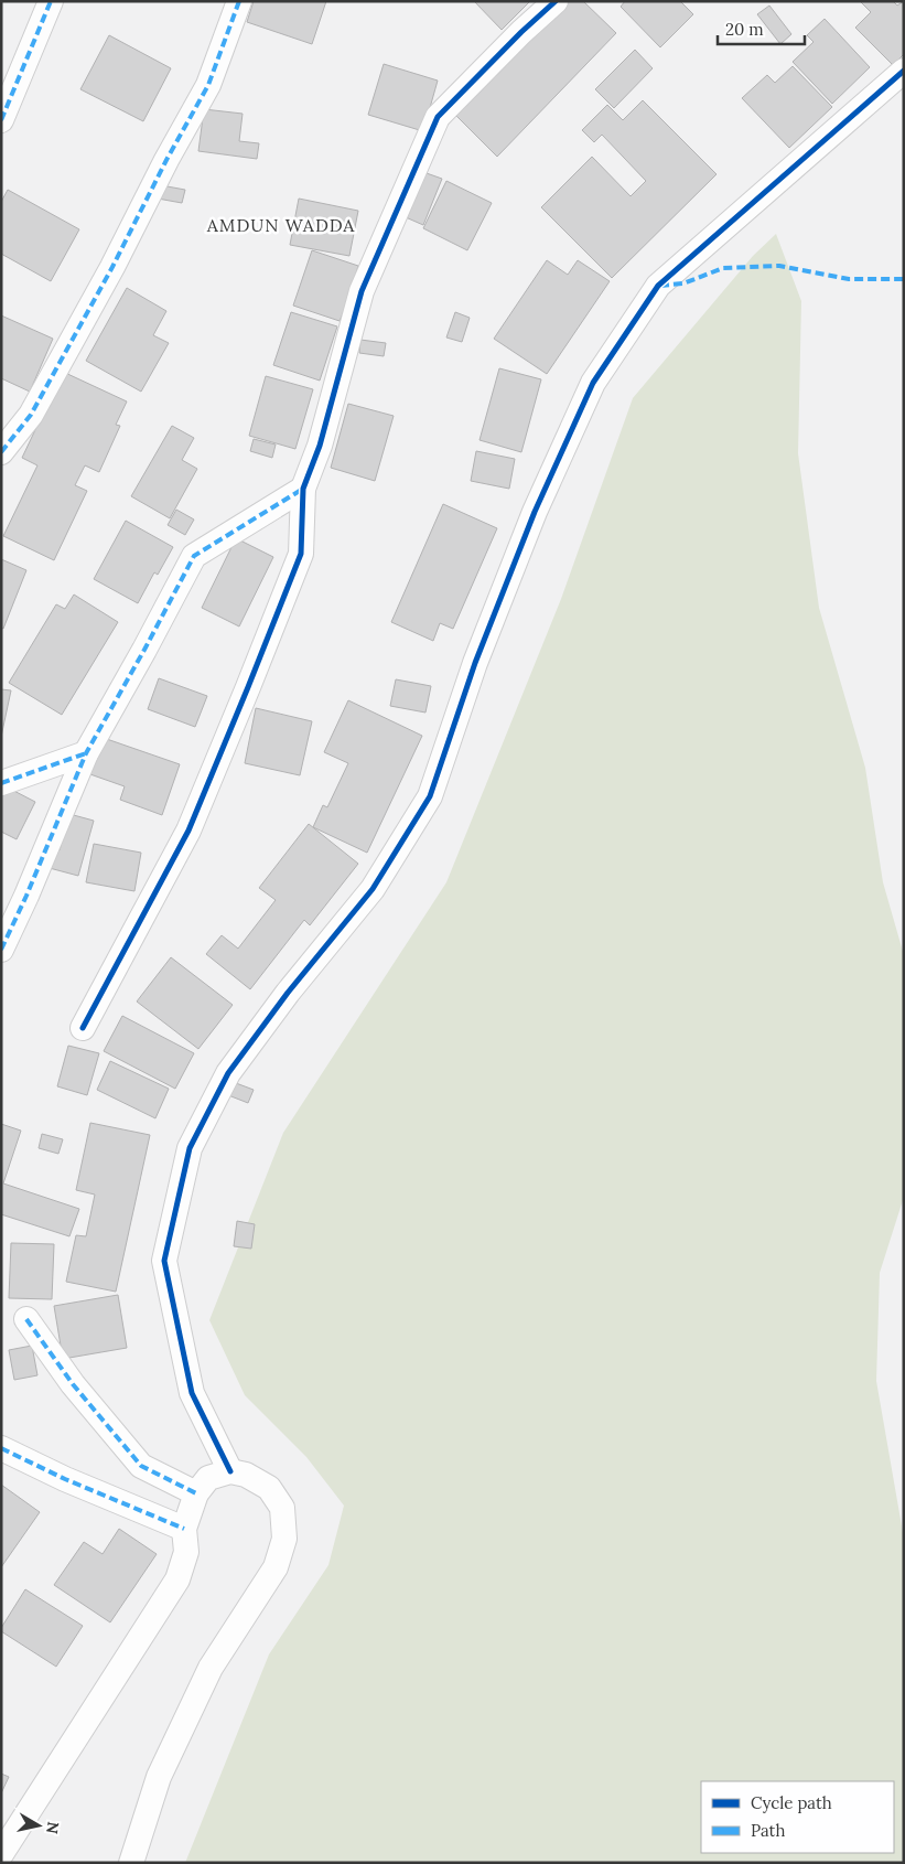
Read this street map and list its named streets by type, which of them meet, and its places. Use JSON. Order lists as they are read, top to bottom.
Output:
{
  "districts": ["AMDUN WADDA"],
  "legend": ["Cycle path", "Path"],
  "scale_bar": "20 m",
  "north": "right"
}
